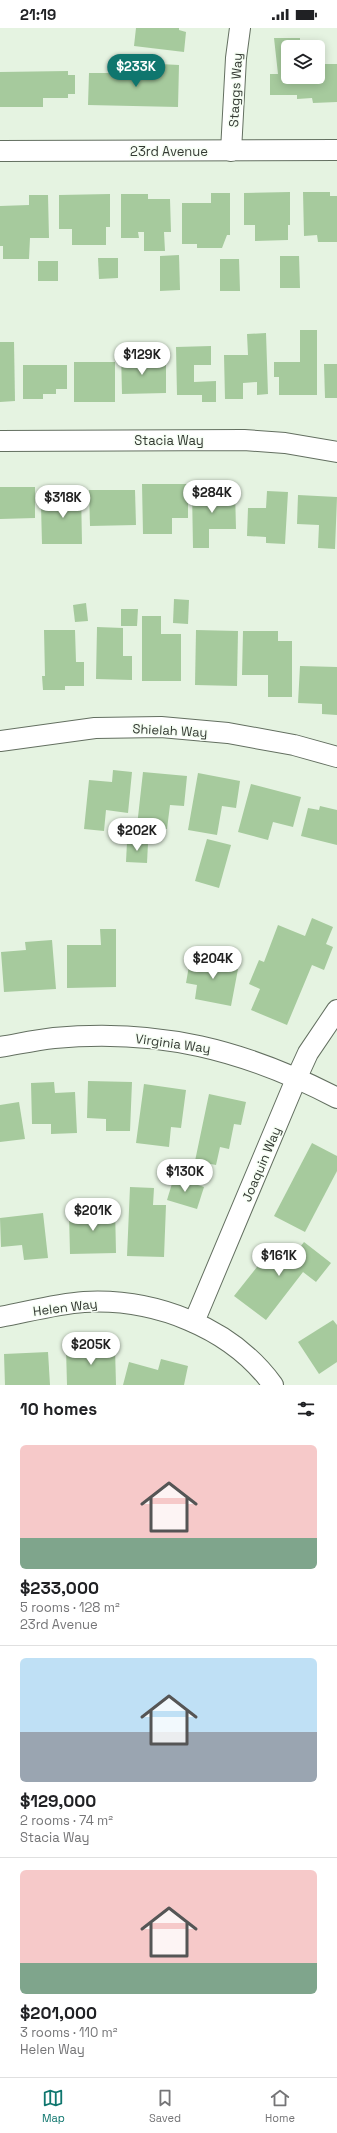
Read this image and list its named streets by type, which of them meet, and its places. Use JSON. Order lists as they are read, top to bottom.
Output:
{
  "streets": {
    "street": [
      "Staggs Way",
      "23rd Avenue",
      "Stacia Way",
      "Shielah Way",
      "Virginia Way",
      "Joaquin Way",
      "Helen Way"
    ]
  },
  "crossings": [
    ["Staggs Way", "23rd Avenue"],
    ["Virginia Way", "Joaquin Way"],
    ["Joaquin Way", "Helen Way"]
  ],
  "page": {
    "status": "21:19",
    "price": [
      "$233K",
      "$129K",
      "$284K",
      "$318K",
      "$202K",
      "$204K",
      "$130K",
      "$201K",
      "$161K",
      "$205K"
    ],
    "heading": "10 homes",
    "list": [
      {
        "name": "$233,000",
        "note": "5 rooms · 128 m² · 23rd Avenue"
      },
      {
        "name": "$129,000",
        "note": "2 rooms · 74 m² · Stacia Way"
      },
      {
        "name": "$201,000",
        "note": "3 rooms · 110 m² · Helen Way"
      }
    ],
    "tabs": ["Map", "Saved", "Home"]
  }
}
